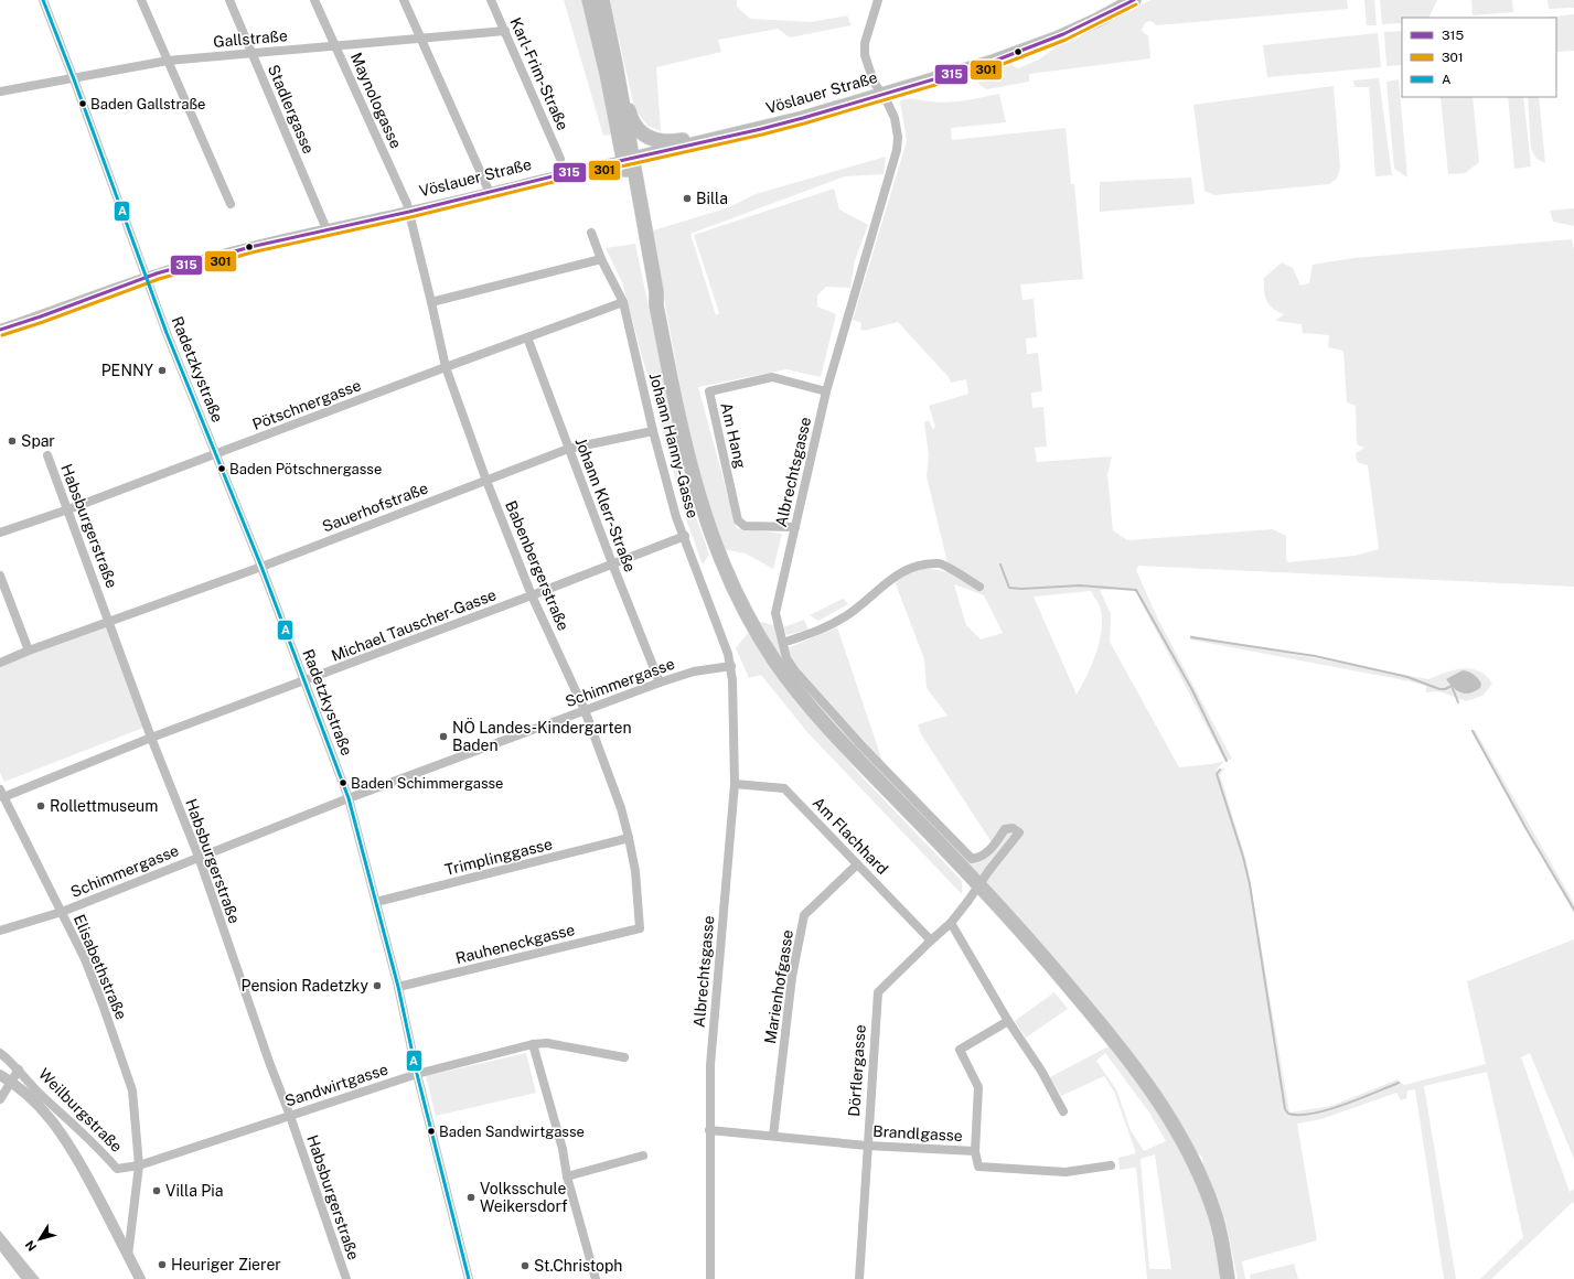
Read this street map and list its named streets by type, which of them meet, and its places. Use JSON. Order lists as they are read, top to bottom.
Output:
{
  "streets": {
    "main road": ["Vöslauer Straße"],
    "street": [
      "Gallstraße",
      "Karl-Frim-Straße",
      "Maynologasse",
      "Stadlergasse",
      "Radetzkystraße",
      "Pötschnergasse",
      "Am Hang",
      "Johann Hanny-Gasse",
      "Albrechtsgasse",
      "Johann Klerr-Straße",
      "Sauerhofstraße",
      "Habsburgerstraße",
      "Babenbergerstraße",
      "Michael Tauscher-Gasse",
      "Schimmergasse",
      "Am Flachhard",
      "Trimplinggasse",
      "Rauheneckgasse",
      "Elisabethstraße",
      "Marienhofgasse",
      "Dörflergasse",
      "Sandwirtgasse",
      "Weilburgstraße",
      "Brandlgasse"
    ]
  },
  "crossings": [
    ["Gallstraße", "Karl-Frim-Straße"],
    ["Gallstraße", "Maynologasse"],
    ["Gallstraße", "Stadlergasse"],
    ["Gallstraße", "Radetzkystraße"],
    ["Vöslauer Straße", "Maynologasse"],
    ["Vöslauer Straße", "Stadlergasse"],
    ["Vöslauer Straße", "Radetzkystraße"],
    ["Vöslauer Straße", "Albrechtsgasse"],
    ["Vöslauer Straße", "Babenbergerstraße"],
    ["Maynologasse", "Babenbergerstraße"],
    ["Radetzkystraße", "Pötschnergasse"],
    ["Radetzkystraße", "Sauerhofstraße"],
    ["Radetzkystraße", "Michael Tauscher-Gasse"],
    ["Radetzkystraße", "Schimmergasse"],
    ["Radetzkystraße", "Trimplinggasse"],
    ["Radetzkystraße", "Rauheneckgasse"],
    ["Radetzkystraße", "Sandwirtgasse"],
    ["Pötschnergasse", "Johann Hanny-Gasse"],
    ["Pötschnergasse", "Johann Klerr-Straße"],
    ["Pötschnergasse", "Habsburgerstraße"],
    ["Pötschnergasse", "Babenbergerstraße"],
    ["Am Hang", "Albrechtsgasse"],
    ["Johann Hanny-Gasse", "Albrechtsgasse"],
    ["Johann Hanny-Gasse", "Sauerhofstraße"],
    ["Johann Hanny-Gasse", "Michael Tauscher-Gasse"],
    ["Johann Hanny-Gasse", "Schimmergasse"],
    ["Albrechtsgasse", "Schimmergasse"],
    ["Albrechtsgasse", "Am Flachhard"],
    ["Albrechtsgasse", "Dörflergasse"],
    ["Albrechtsgasse", "Brandlgasse"],
    ["Johann Klerr-Straße", "Sauerhofstraße"],
    ["Johann Klerr-Straße", "Michael Tauscher-Gasse"],
    ["Johann Klerr-Straße", "Schimmergasse"],
    ["Sauerhofstraße", "Habsburgerstraße"],
    ["Sauerhofstraße", "Babenbergerstraße"],
    ["Habsburgerstraße", "Michael Tauscher-Gasse"],
    ["Habsburgerstraße", "Schimmergasse"],
    ["Habsburgerstraße", "Sandwirtgasse"],
    ["Babenbergerstraße", "Michael Tauscher-Gasse"],
    ["Babenbergerstraße", "Schimmergasse"],
    ["Babenbergerstraße", "Trimplinggasse"],
    ["Babenbergerstraße", "Rauheneckgasse"],
    ["Michael Tauscher-Gasse", "Elisabethstraße"],
    ["Schimmergasse", "Elisabethstraße"],
    ["Am Flachhard", "Marienhofgasse"],
    ["Am Flachhard", "Dörflergasse"],
    ["Elisabethstraße", "Sandwirtgasse"],
    ["Elisabethstraße", "Weilburgstraße"],
    ["Marienhofgasse", "Brandlgasse"],
    ["Dörflergasse", "Brandlgasse"],
    ["Sandwirtgasse", "Weilburgstraße"]
  ],
  "places": [
    "Baden Gallstraße",
    "Billa",
    "PENNY",
    "Spar",
    "Baden Pötschnergasse",
    "NÖ Landes-Kindergarten Baden",
    "Baden Schimmergasse",
    "Rollettmuseum",
    "Pension Radetzky",
    "Baden Sandwirtgasse",
    "Villa Pia",
    "Volksschule Weikersdorf",
    "Heuriger Zierer",
    "St.Christoph"
  ],
  "lines": ["transit line 315", "transit line A", "transit line 301"],
  "legend": ["315", "301", "A"],
  "north": "bottom left"
}
